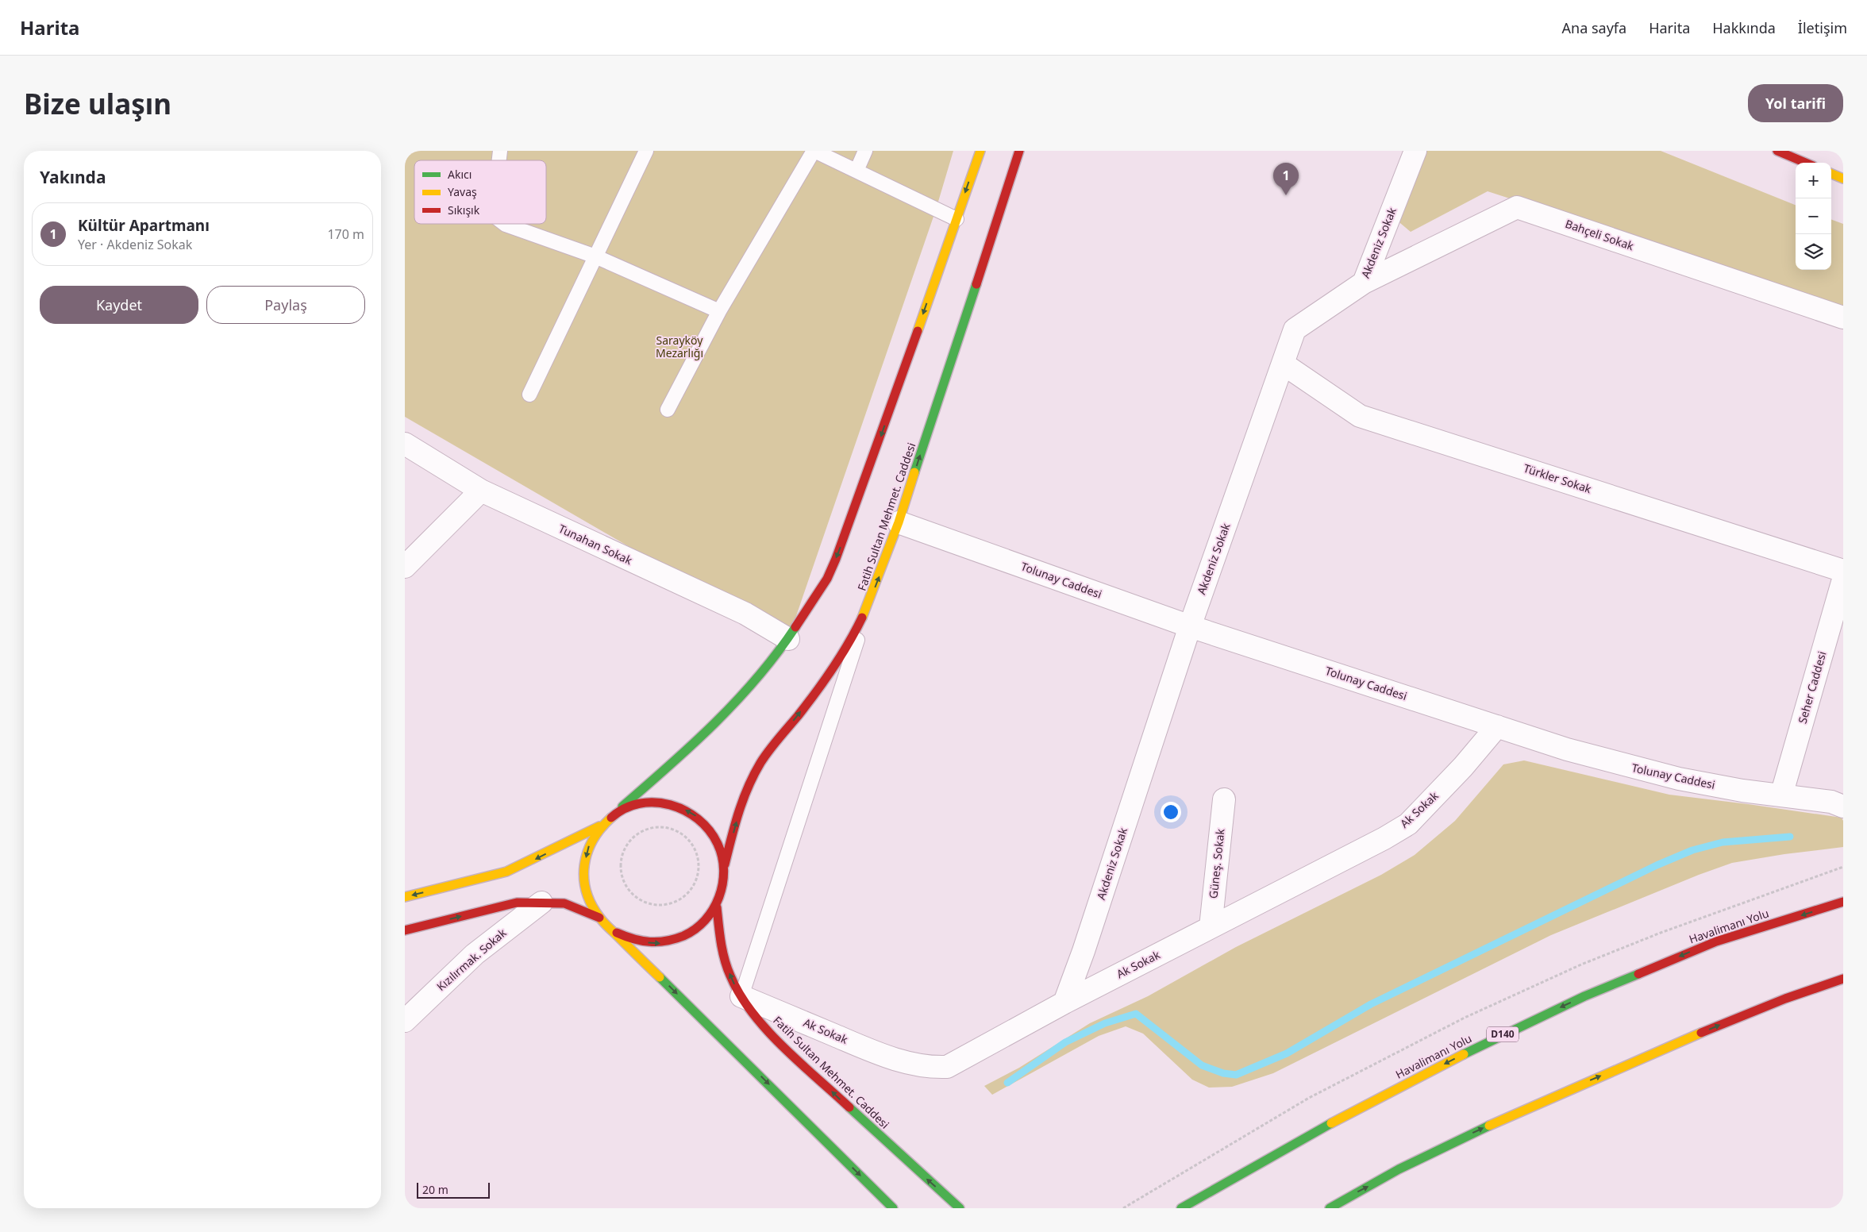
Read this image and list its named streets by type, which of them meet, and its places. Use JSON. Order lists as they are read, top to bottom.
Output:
{
  "streets": {
    "main road": ["Fatih Sultan Mehmet. Caddesi", "Havalimanı Yolu", "D140"],
    "street": [
      "Bahçeli Sokak",
      "Akdeniz Sokak",
      "Türkler Sokak",
      "Tunahan Sokak",
      "Tolunay Caddesi",
      "Seher Caddesi",
      "Ak Sokak",
      "Güneş. Sokak",
      "Kızılırmak. Sokak"
    ]
  },
  "crossings": [
    ["Bahçeli Sokak", "Akdeniz Sokak"],
    ["Akdeniz Sokak", "Türkler Sokak"],
    ["Akdeniz Sokak", "Tolunay Caddesi"],
    ["Akdeniz Sokak", "Ak Sokak"],
    ["Fatih Sultan Mehmet. Caddesi", "Tunahan Sokak"],
    ["Fatih Sultan Mehmet. Caddesi", "Tolunay Caddesi"],
    ["Fatih Sultan Mehmet. Caddesi", "Ak Sokak"],
    ["Tolunay Caddesi", "Seher Caddesi"],
    ["Tolunay Caddesi", "Ak Sokak"],
    ["Ak Sokak", "Güneş. Sokak"]
  ],
  "parks": ["Sarayköy Mezarlığı"],
  "legend": ["Akıcı", "Yavaş", "Sıkışık"],
  "scale_bar": "20 m",
  "page": {
    "header": "Harita",
    "nav": [
      "Ana sayfa",
      "Harita",
      "Hakkında",
      "İletişim"
    ],
    "buttons": [
      "Yol tarifi",
      ["Kaydet", "Paylaş"]
    ],
    "title": "Bize ulaşın",
    "heading": "Yakında",
    "map_buttons": ["+", "−"],
    "pins": "1",
    "list": [
      {
        "mark": "1",
        "name": "Kültür Apartmanı",
        "note": "Yer · Akdeniz Sokak",
        "value": "170 m"
      }
    ],
    "scale": "20 m"
  }
}
